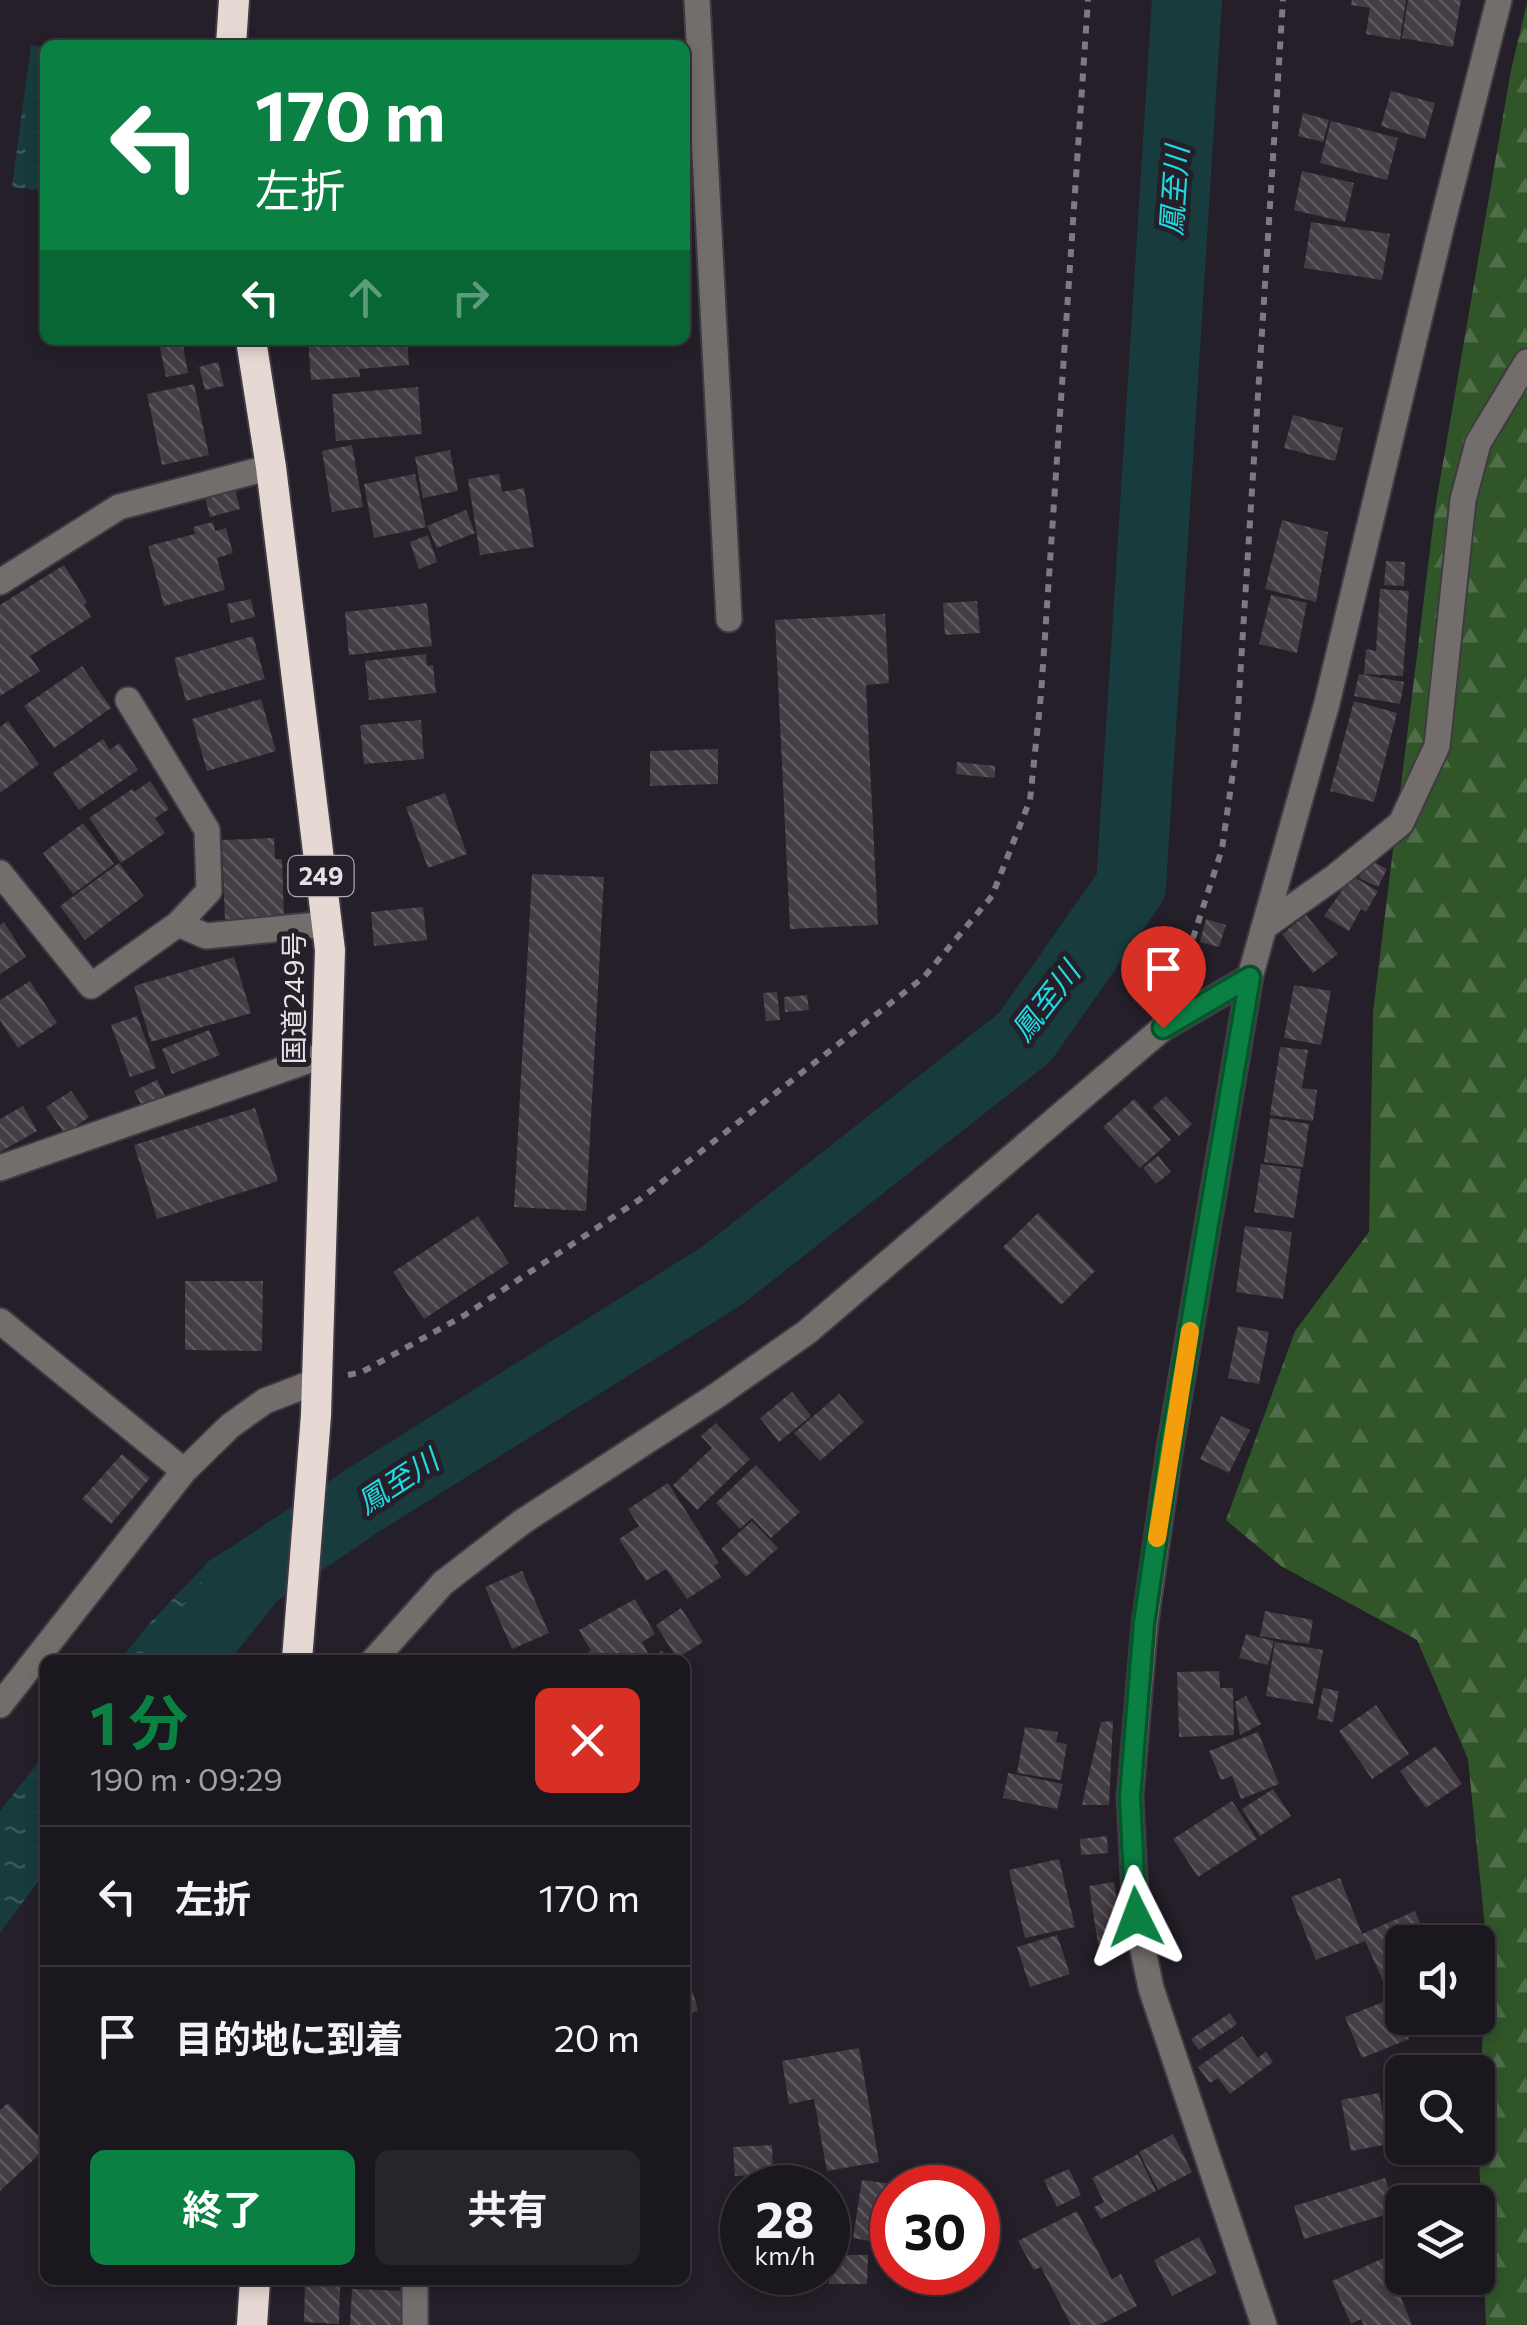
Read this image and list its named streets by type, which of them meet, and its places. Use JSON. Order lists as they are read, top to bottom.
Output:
{
  "streets": {
    "highway": ["249", "国道249号"]
  },
  "water": ["鳳至川"],
  "page": {
    "turn": ["170 m", "左折"],
    "heading": ["1 分", "190 m · 09:29"],
    "list": [
      {
        "name": "左折",
        "value": "170 m"
      },
      {
        "name": "目的地に到着",
        "value": "20 m"
      }
    ],
    "buttons": ["終了", "共有"],
    "speed": "28 km/h",
    "limit": "30"
  }
}
